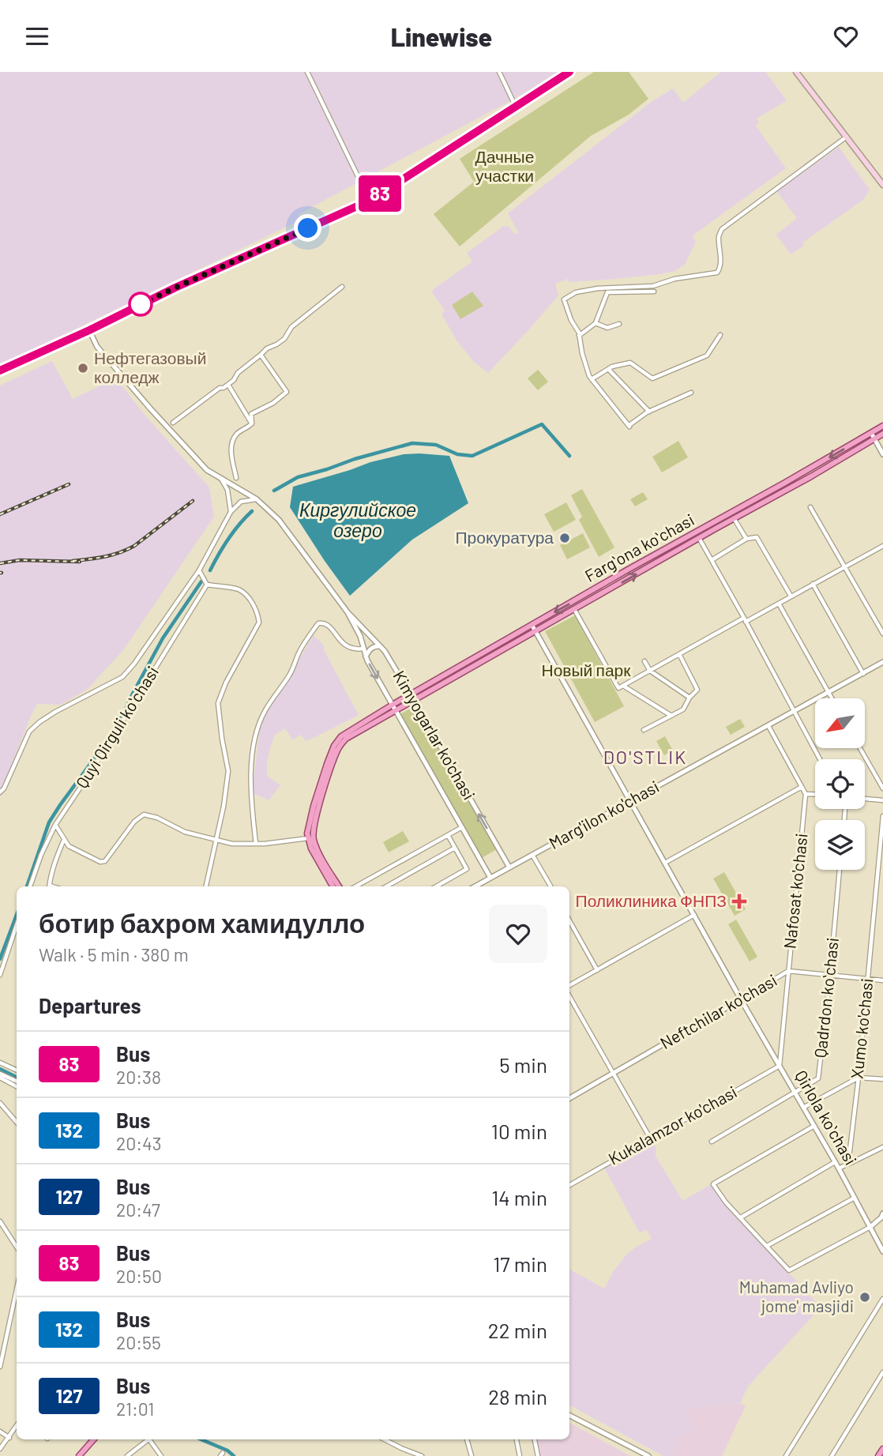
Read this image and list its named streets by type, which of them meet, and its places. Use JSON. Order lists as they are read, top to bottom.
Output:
{
  "streets": {
    "main road": ["Fargʻona koʻchasi"],
    "street": [
      "Quyi Qirguli koʻchasi",
      "Kimyogarlar ko'chasi",
      "Marg'ilon ko'chasi",
      "Nafosat ko'chasi",
      "Qadrdon koʻchasi",
      "Neftchilar ko'chasi",
      "Xumo ko'chasi",
      "Qirlola koʻchasi",
      "Kukalamzor ko'chasi"
    ]
  },
  "crossings": [
    ["Fargʻona koʻchasi", "Kimyogarlar ko'chasi"],
    ["Fargʻona koʻchasi", "Qirlola koʻchasi"],
    ["Kimyogarlar ko'chasi", "Marg'ilon ko'chasi"],
    ["Marg'ilon ko'chasi", "Qirlola koʻchasi"],
    ["Nafosat ko'chasi", "Neftchilar ko'chasi"],
    ["Nafosat ko'chasi", "Qirlola koʻchasi"],
    ["Nafosat ko'chasi", "Kukalamzor ko'chasi"],
    ["Qadrdon koʻchasi", "Neftchilar ko'chasi"],
    ["Qadrdon koʻchasi", "Qirlola koʻchasi"],
    ["Neftchilar ko'chasi", "Xumo ko'chasi"],
    ["Neftchilar ko'chasi", "Qirlola koʻchasi"],
    ["Qirlola koʻchasi", "Kukalamzor ko'chasi"]
  ],
  "districts": ["DO'STLIK"],
  "water": ["Киргулийское озеро"],
  "parks": ["Дачные участки", "Новый парк"],
  "places": {
    "other": ["Нефтегазовый колледж", "Прокуратура", "Muhamad Avliyo jome' masjidi"],
    "health": ["Поликлиника ФНПЗ"]
  },
  "lines": ["bus line 83"],
  "north": "bottom left",
  "page": {
    "header": "Linewise",
    "on_map": "83",
    "heading": [
      ["ботир бахром хамидулло", "Walk · 5 min · 380 m"],
      "Departures"
    ],
    "list": [
      {
        "mark": "83",
        "name": "Bus",
        "note": "20:38",
        "value": "5 min"
      },
      {
        "mark": "132",
        "name": "Bus",
        "note": "20:43",
        "value": "10 min"
      },
      {
        "mark": "127",
        "name": "Bus",
        "note": "20:47",
        "value": "14 min"
      },
      {
        "mark": "83",
        "name": "Bus",
        "note": "20:50",
        "value": "17 min"
      },
      {
        "mark": "132",
        "name": "Bus",
        "note": "20:55",
        "value": "22 min"
      },
      {
        "mark": "127",
        "name": "Bus",
        "note": "21:01",
        "value": "28 min"
      }
    ]
  }
}
